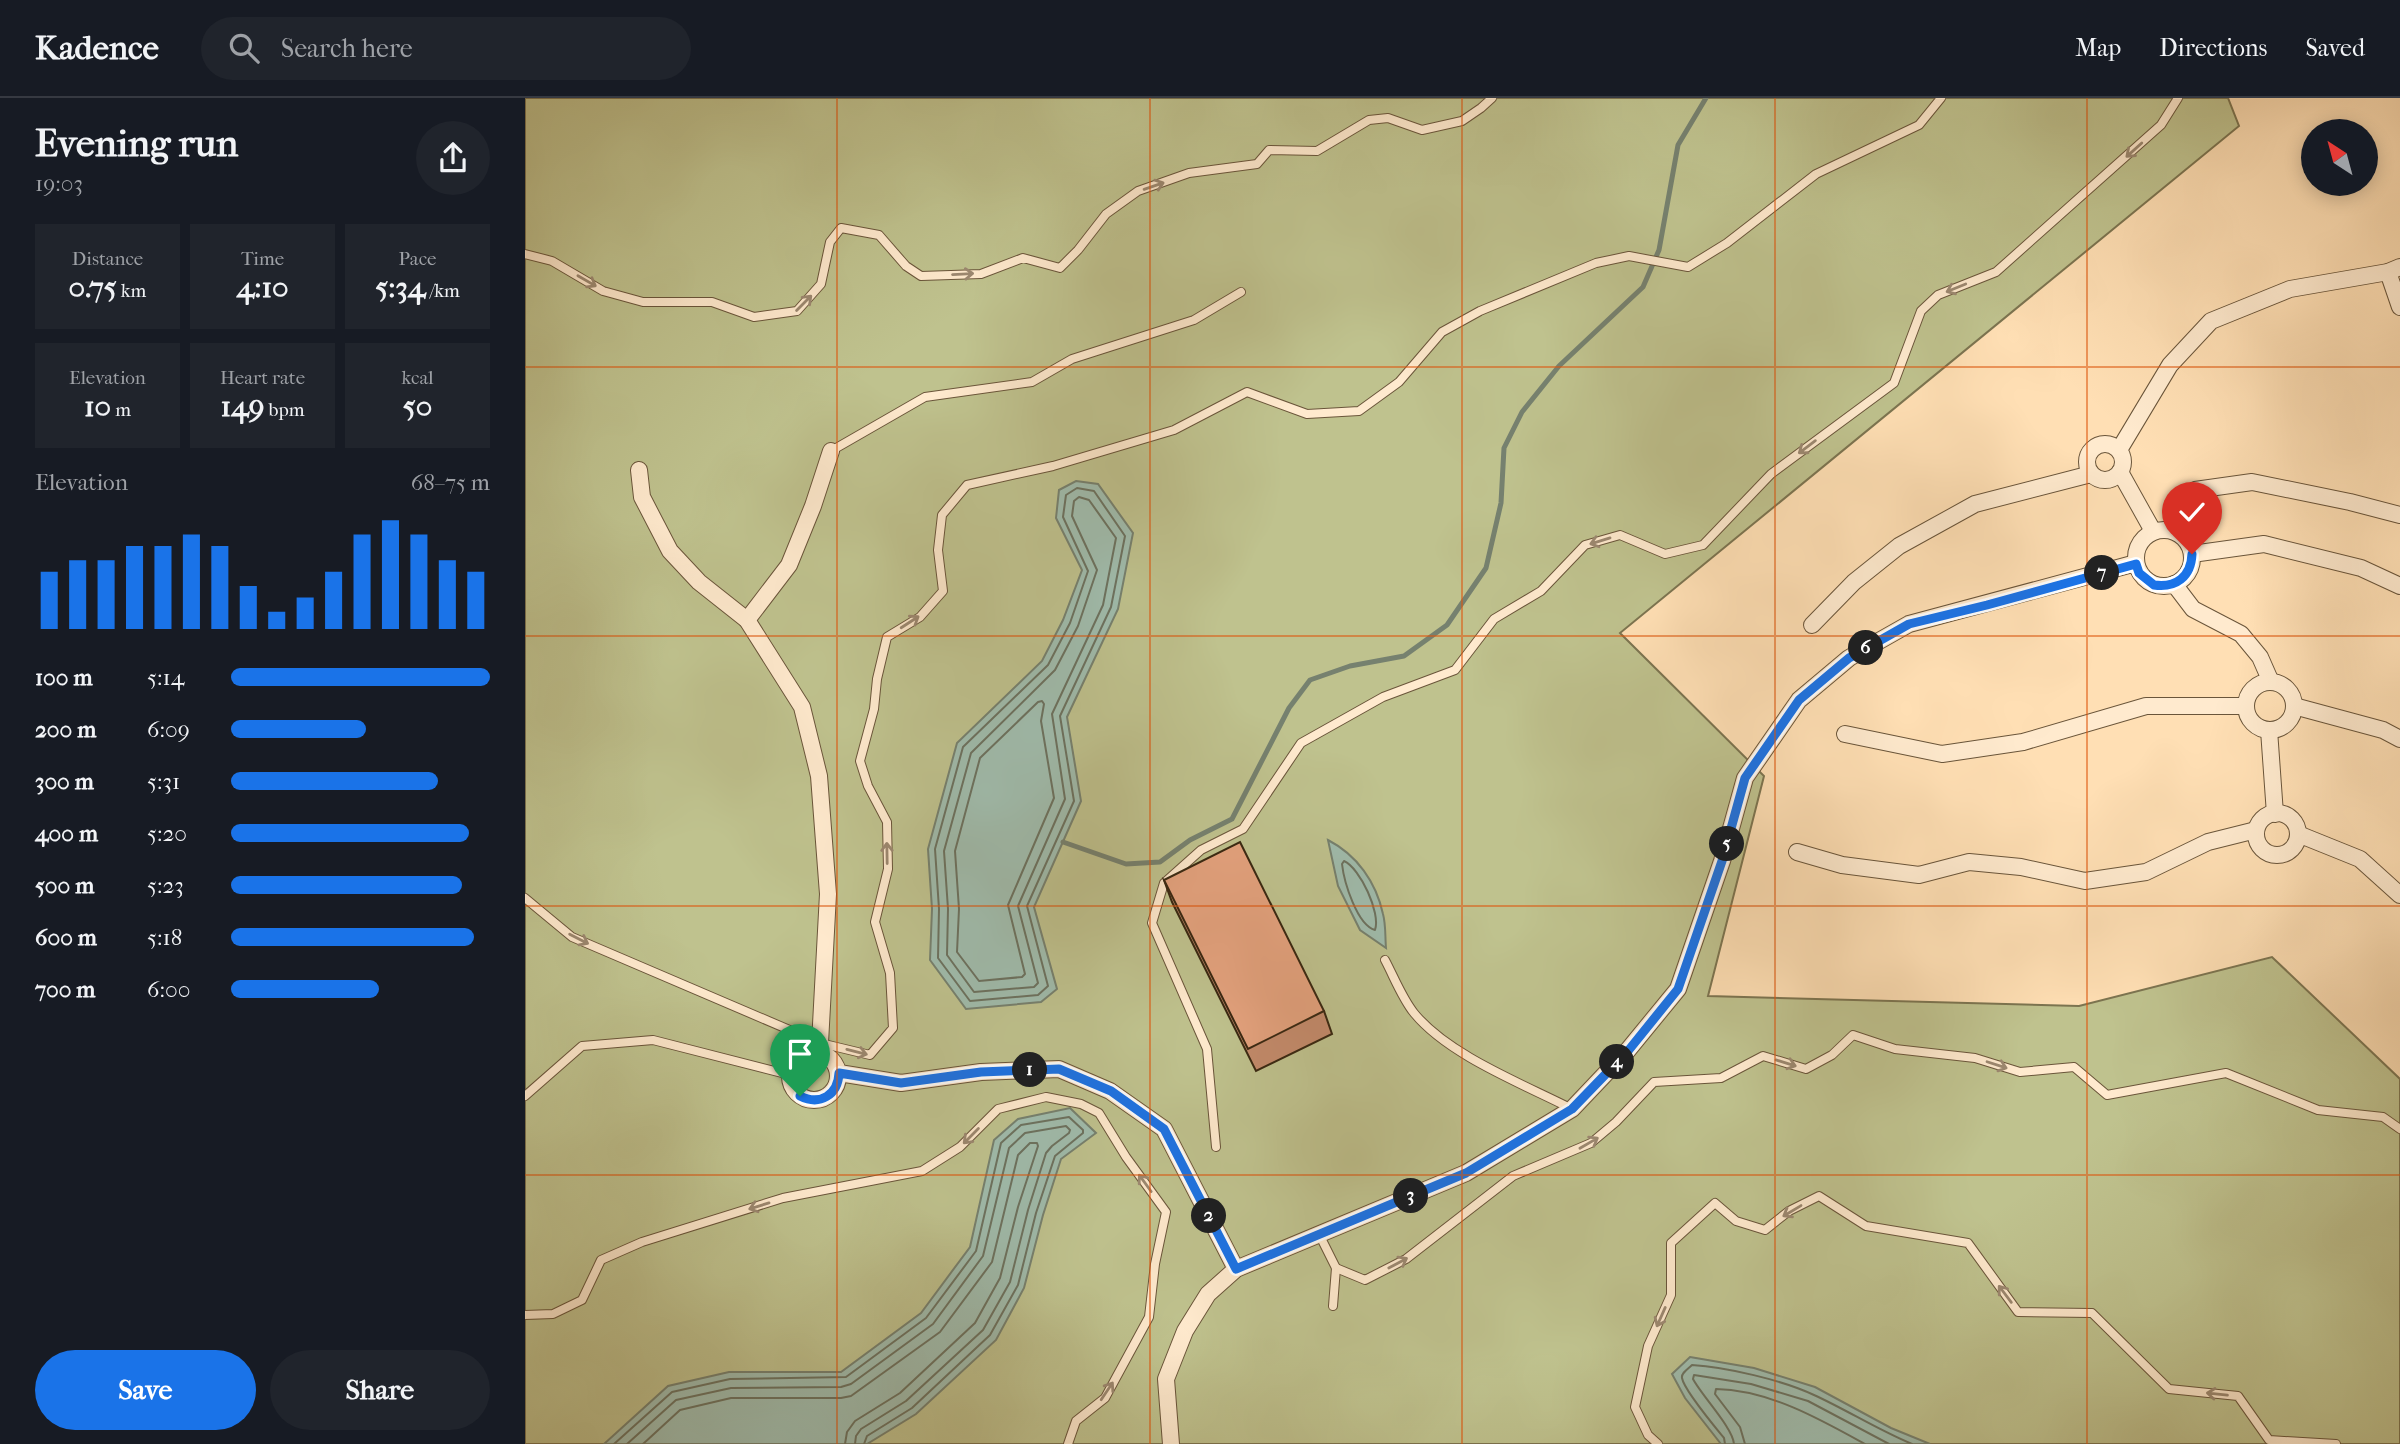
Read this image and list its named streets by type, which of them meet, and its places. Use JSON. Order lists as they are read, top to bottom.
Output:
{
  "north": "top left",
  "page": {
    "header": "Kadence",
    "search": "Search here",
    "nav": ["Map", "Directions", "Saved"],
    "heading": ["Evening run", "19:03"],
    "stats": [
      ["Distance", "0.75 km"],
      ["Time", "4:10"],
      ["Pace", "5:34 /km"],
      ["Elevation", "10 m"],
      ["Heart rate", "149 bpm"],
      ["kcal", "50"]
    ],
    "chart": ["Elevation", "68–75 m"],
    "pins": [
      "7",
      "6",
      "5",
      "4",
      "1",
      "3",
      "2"
    ],
    "list": [
      {
        "name": "100 m",
        "note": "5:14"
      },
      {
        "name": "200 m",
        "note": "6:09"
      },
      {
        "name": "300 m",
        "note": "5:31"
      },
      {
        "name": "400 m",
        "note": "5:20"
      },
      {
        "name": "500 m",
        "note": "5:23"
      },
      {
        "name": "600 m",
        "note": "5:18"
      },
      {
        "name": "700 m",
        "note": "6:00"
      }
    ],
    "buttons": ["Save", "Share"]
  }
}
